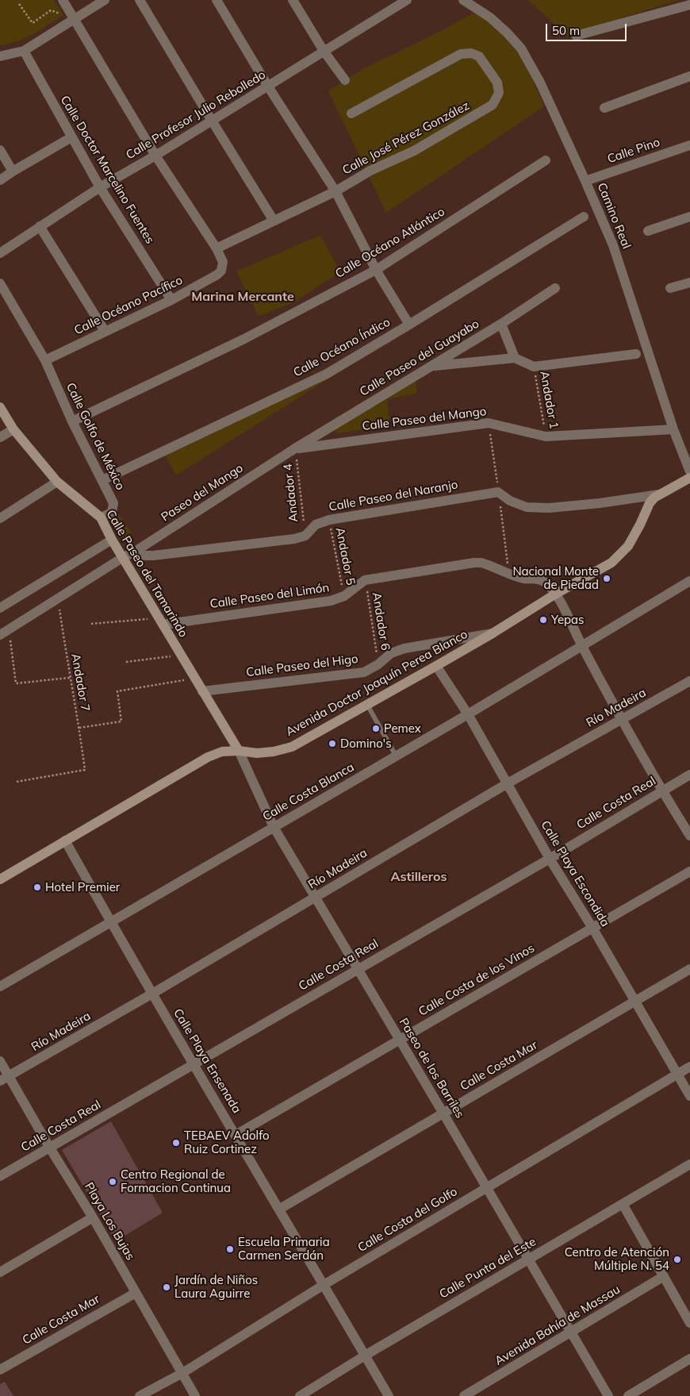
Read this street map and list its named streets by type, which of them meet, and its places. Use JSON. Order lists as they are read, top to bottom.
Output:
{
  "streets": {
    "main road": ["Calle Paseo del Tamarindo", "Avenida Doctor Joaquín Perea Blanco"],
    "street": [
      "Calle Profesor Julio Rebolledo",
      "Calle José Pérez González",
      "Calle Pino",
      "Calle Doctor Marcelino Fuentes",
      "Camino Real",
      "Calle Océano Atlántico",
      "Calle Océano Pacífico",
      "Calle Océano Índico",
      "Calle Paseo del Guayabo",
      "Calle Paseo del Mango",
      "Calle Golfo de México",
      "Paseo del Mango",
      "Calle Paseo del Naranjo",
      "Calle Paseo del Limón",
      "Calle Paseo del Higo",
      "Río Madeira",
      "Calle Costa Blanca",
      "Calle Costa Real",
      "Calle Playa Escondida",
      "Calle Costa de los Vinos",
      "Calle Playa Ensenada",
      "Calle Costa Mar",
      "Paseo de los Barriles",
      "Calle Costa del Golfo",
      "Playa Los Bujas",
      "Calle Punta del Este",
      "Avenida Bahía de Massau"
    ],
    "path": [
      "Andador 1",
      "Andador 4",
      "Andador 5",
      "Andador 6",
      "Andador 7"
    ]
  },
  "crossings": [
    ["Calle Profesor Julio Rebolledo", "Calle Doctor Marcelino Fuentes"],
    ["Calle José Pérez González", "Calle Océano Pacífico"],
    ["Calle Pino", "Camino Real"],
    ["Calle Doctor Marcelino Fuentes", "Calle Océano Pacífico"],
    ["Camino Real", "Calle Paseo del Mango"],
    ["Calle Océano Atlántico", "Calle Golfo de México"],
    ["Calle Océano Pacífico", "Calle Golfo de México"],
    ["Calle Océano Índico", "Calle Golfo de México"],
    ["Calle Paseo del Guayabo", "Calle Paseo del Mango"],
    ["Calle Paseo del Guayabo", "Paseo del Mango"],
    ["Calle Paseo del Guayabo", "Andador 4"],
    ["Andador 1", "Calle Paseo del Mango"],
    ["Calle Paseo del Mango", "Paseo del Mango"],
    ["Calle Paseo del Mango", "Andador 4"],
    ["Calle Golfo de México", "Calle Paseo del Tamarindo"],
    ["Paseo del Mango", "Andador 4"],
    ["Paseo del Mango", "Calle Paseo del Naranjo"],
    ["Paseo del Mango", "Calle Paseo del Tamarindo"],
    ["Andador 4", "Calle Paseo del Naranjo"],
    ["Calle Paseo del Naranjo", "Andador 5"],
    ["Andador 5", "Calle Paseo del Limón"],
    ["Calle Paseo del Tamarindo", "Calle Paseo del Limón"],
    ["Calle Paseo del Tamarindo", "Calle Paseo del Higo"],
    ["Calle Paseo del Tamarindo", "Avenida Doctor Joaquín Perea Blanco"],
    ["Calle Paseo del Tamarindo", "Paseo de los Barriles"],
    ["Calle Paseo del Limón", "Andador 6"],
    ["Calle Paseo del Limón", "Avenida Doctor Joaquín Perea Blanco"],
    ["Calle Paseo del Limón", "Río Madeira"],
    ["Calle Paseo del Limón", "Calle Costa Blanca"],
    ["Calle Paseo del Limón", "Calle Costa Real"],
    ["Andador 6", "Calle Paseo del Higo"],
    ["Calle Paseo del Higo", "Avenida Doctor Joaquín Perea Blanco"],
    ["Avenida Doctor Joaquín Perea Blanco", "Calle Playa Escondida"],
    ["Avenida Doctor Joaquín Perea Blanco", "Calle Playa Ensenada"],
    ["Avenida Doctor Joaquín Perea Blanco", "Paseo de los Barriles"],
    ["Río Madeira", "Calle Playa Escondida"],
    ["Río Madeira", "Calle Playa Ensenada"],
    ["Río Madeira", "Paseo de los Barriles"],
    ["Río Madeira", "Playa Los Bujas"],
    ["Calle Costa Blanca", "Calle Playa Escondida"],
    ["Calle Costa Blanca", "Calle Playa Ensenada"],
    ["Calle Costa Blanca", "Paseo de los Barriles"],
    ["Calle Costa Real", "Calle Playa Escondida"],
    ["Calle Costa Real", "Calle Playa Ensenada"],
    ["Calle Costa Real", "Paseo de los Barriles"],
    ["Calle Costa Real", "Playa Los Bujas"],
    ["Calle Playa Escondida", "Calle Costa de los Vinos"],
    ["Calle Playa Escondida", "Calle Costa Mar"],
    ["Calle Playa Escondida", "Calle Costa del Golfo"],
    ["Calle Costa de los Vinos", "Calle Playa Ensenada"],
    ["Calle Costa de los Vinos", "Paseo de los Barriles"],
    ["Calle Playa Ensenada", "Calle Costa Mar"],
    ["Calle Playa Ensenada", "Calle Costa del Golfo"],
    ["Calle Playa Ensenada", "Calle Punta del Este"],
    ["Calle Costa Mar", "Paseo de los Barriles"],
    ["Calle Costa Mar", "Playa Los Bujas"],
    ["Paseo de los Barriles", "Calle Costa del Golfo"],
    ["Paseo de los Barriles", "Calle Punta del Este"],
    ["Paseo de los Barriles", "Avenida Bahía de Massau"],
    ["Calle Costa del Golfo", "Playa Los Bujas"]
  ],
  "districts": ["Marina Mercante", "Astilleros"],
  "places": [
    "Nacional Monte de Piedad",
    "Yepas",
    "Pemex",
    "Domino's",
    "Hotel Premier",
    "TEBAEV Adolfo Ruiz Cortinez",
    "Centro Regional de Formacion Continua",
    "Escuela Primaria Carmen Serdán",
    "Centro de Atención Múltiple N. 54",
    "Jardín de Niños Laura Aguirre"
  ],
  "scale_bar": "50 m"
}
